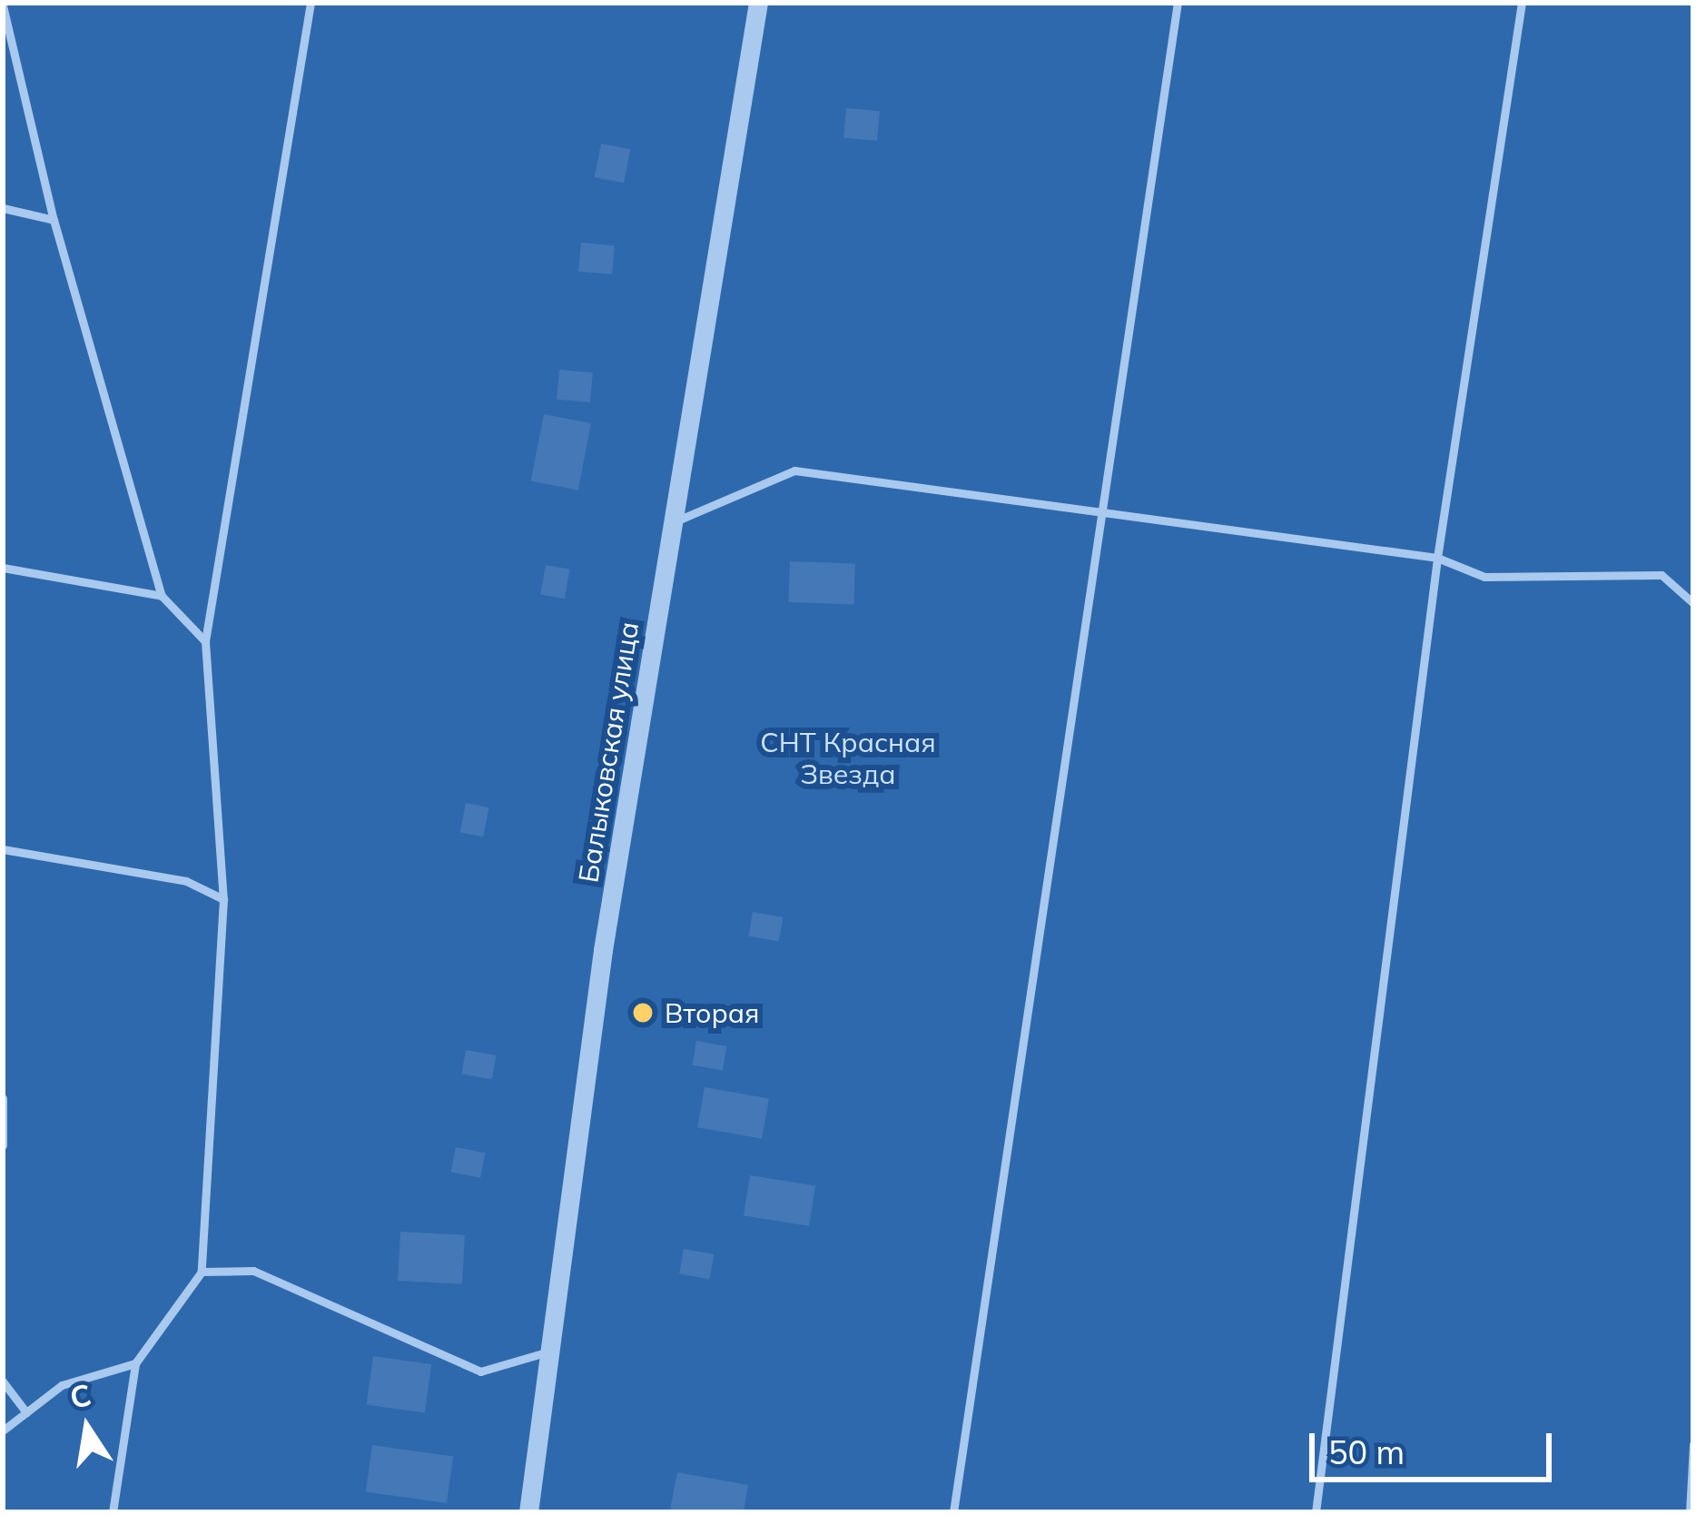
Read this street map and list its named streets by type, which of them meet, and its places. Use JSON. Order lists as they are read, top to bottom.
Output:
{
  "streets": {
    "street": ["Балыковская улица"]
  },
  "parks": ["СНТ Красная Звезда"],
  "places": ["Вторая"],
  "scale_bar": "50 m",
  "north": "top"
}
